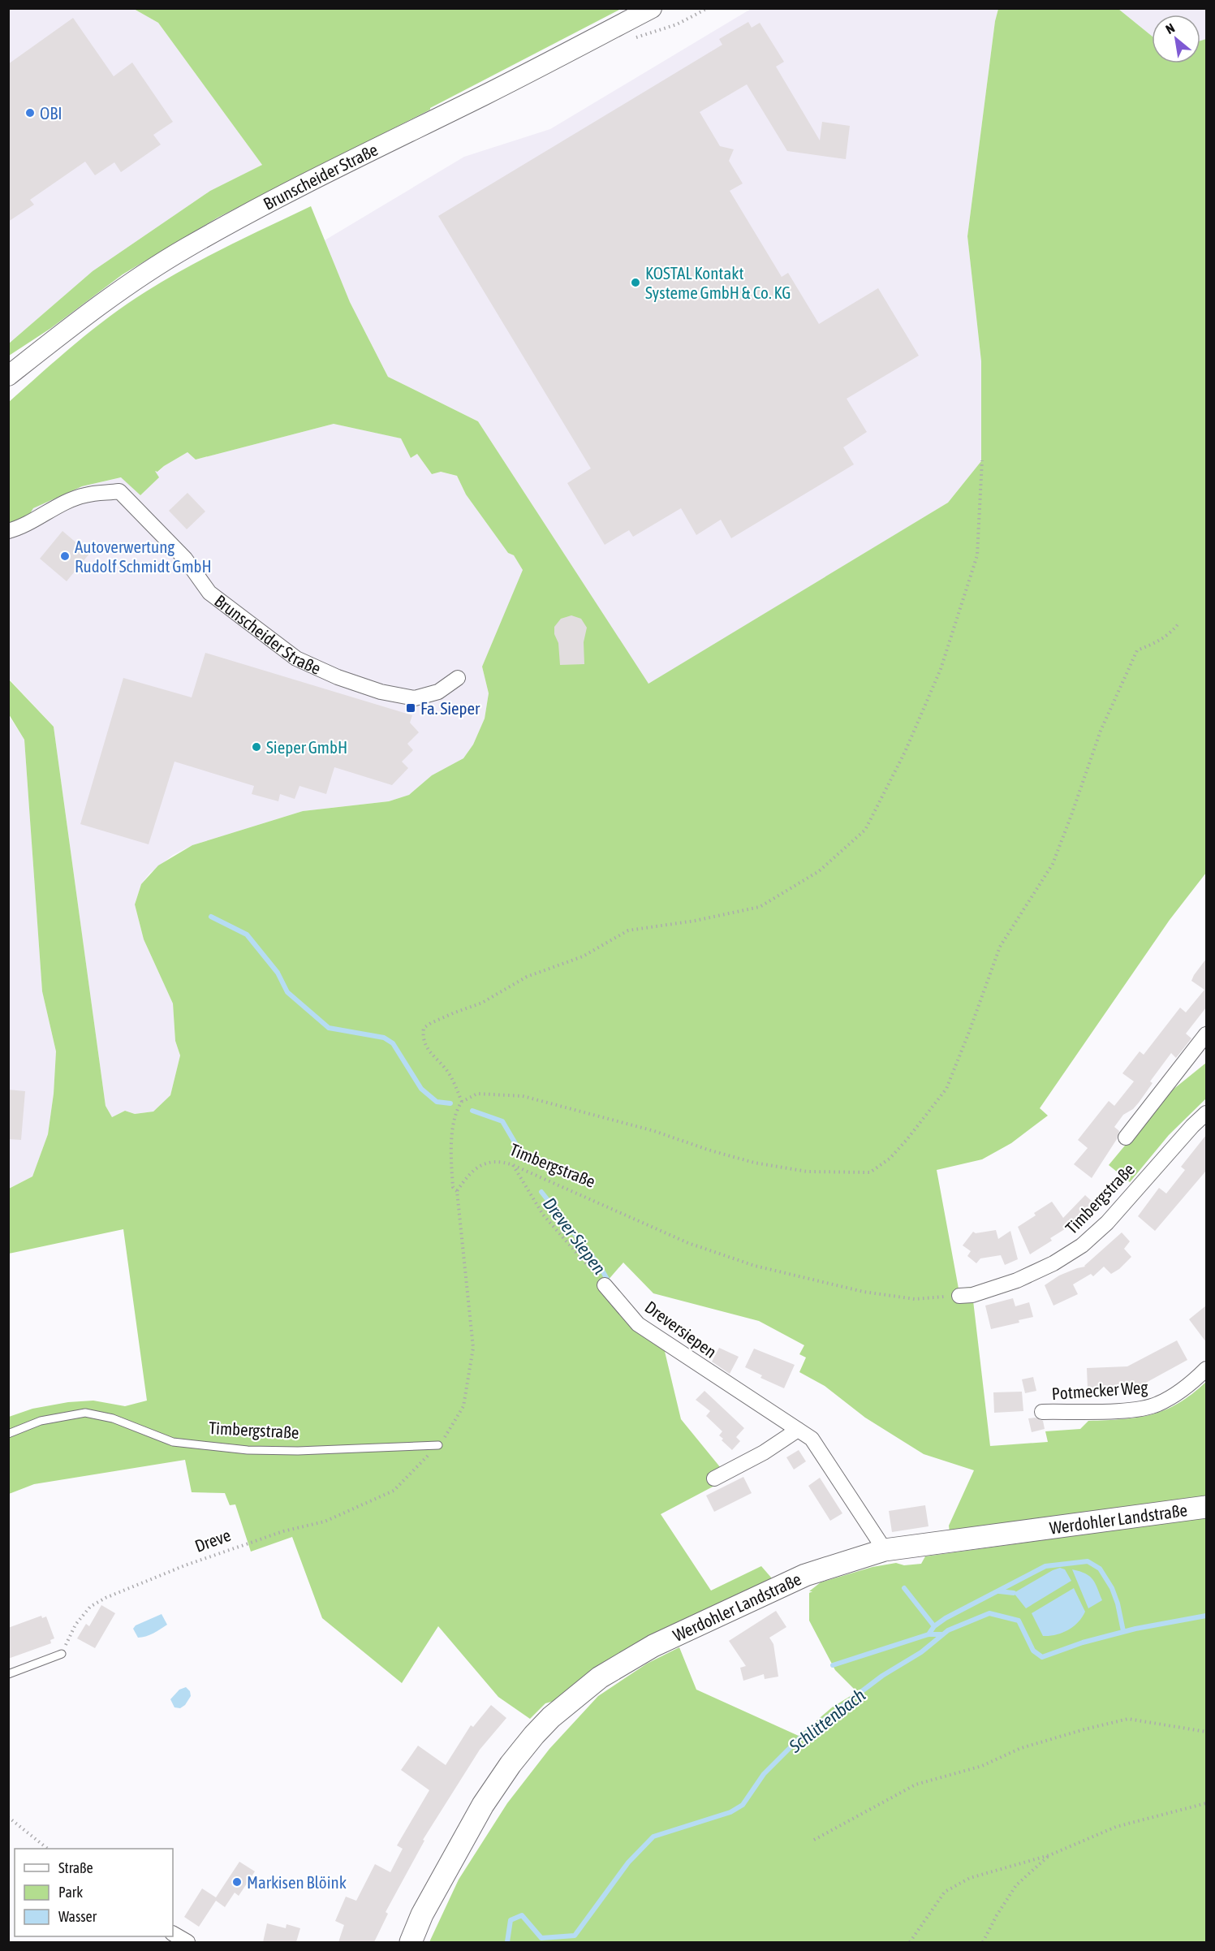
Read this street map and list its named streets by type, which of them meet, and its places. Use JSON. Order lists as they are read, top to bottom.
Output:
{
  "streets": {
    "main road": ["Brunscheider Straße", "Werdohler Landstraße"],
    "street": ["Timbergstraße", "Dreversiepen", "Potmecker Weg"],
    "path": ["Dreve"]
  },
  "crossings": [
    ["Timbergstraße", "Dreve"],
    ["Dreversiepen", "Werdohler Landstraße"]
  ],
  "water": ["Drever Siepen", "Schlittenbach"],
  "places": {
    "other": [
      "OBI",
      "KOSTAL Kontakt Systeme GmbH & Co. KG",
      "Autoverwertung Rudolf Schmidt GmbH",
      "Sieper GmbH",
      "Markisen Blöink"
    ],
    "transit": ["Fa. Sieper"]
  },
  "legend": ["Straße", "Park", "Wasser"],
  "north": "top left"
}
